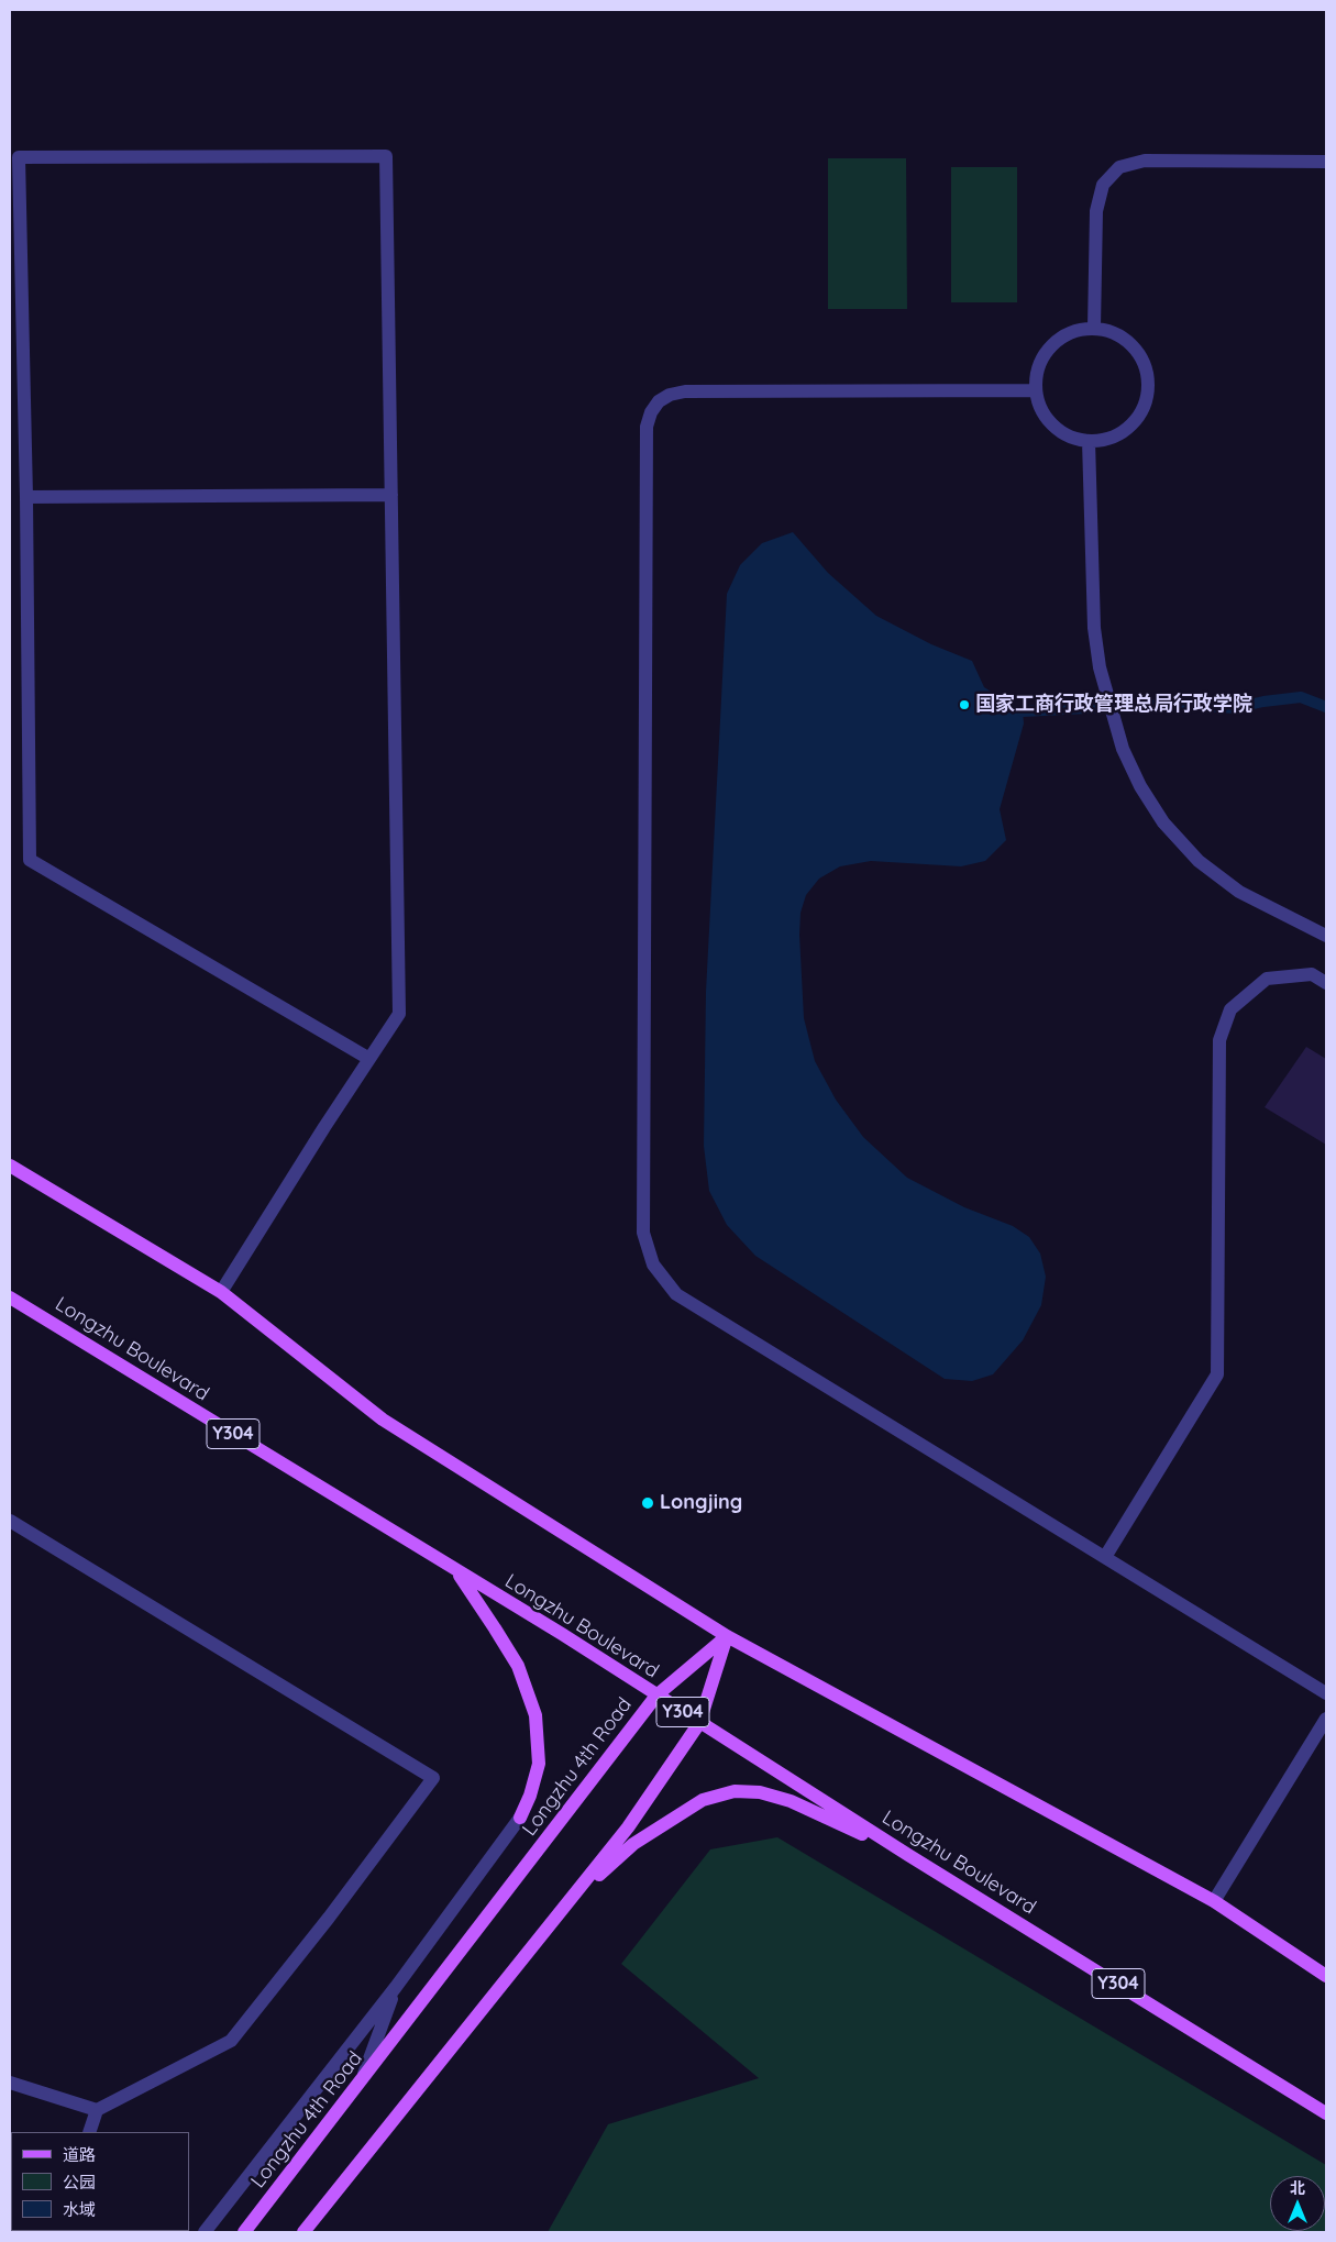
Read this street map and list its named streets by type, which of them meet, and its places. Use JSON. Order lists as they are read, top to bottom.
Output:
{
  "streets": {
    "main road": ["Longzhu Boulevard", "Y304", "Longzhu 4th Road"]
  },
  "crossings": [
    ["Longzhu Boulevard", "Longzhu 4th Road"]
  ],
  "places": ["国家工商行政管理总局行政学院", "Longjing"],
  "legend": ["道路", "公园", "水域"],
  "north": "top"
}
